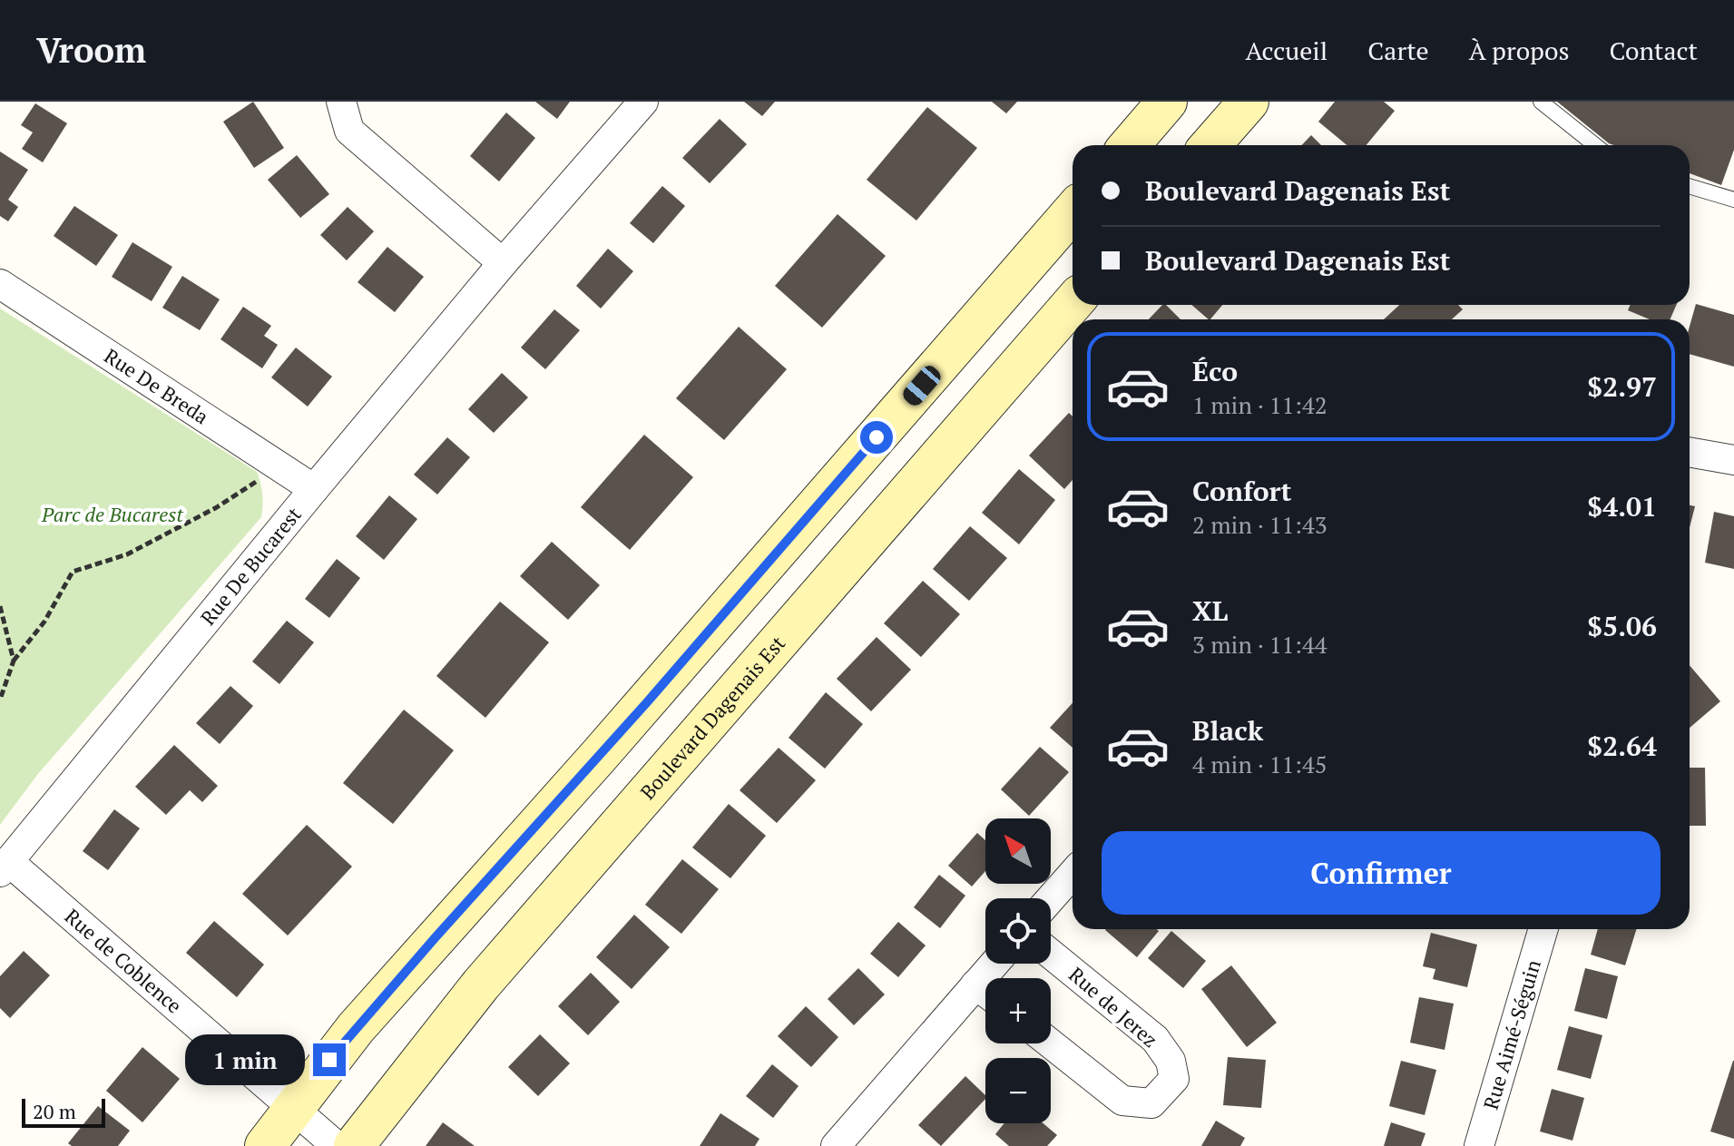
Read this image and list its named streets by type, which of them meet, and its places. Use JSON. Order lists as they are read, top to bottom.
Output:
{
  "streets": {
    "main road": ["Boulevard Dagenais Est"],
    "street": [
      "Rue De Breda",
      "Rue De Bucarest",
      "Rue de Coblence",
      "Rue de Jerez",
      "Rue Aimé-Séguin"
    ]
  },
  "crossings": [
    ["Rue De Breda", "Rue De Bucarest"],
    ["Rue De Bucarest", "Rue de Coblence"]
  ],
  "parks": ["Parc de Bucarest"],
  "scale_bar": "20 m",
  "north": "top left",
  "page": {
    "header": "Vroom",
    "nav": [
      "Accueil",
      "Carte",
      "À propos",
      "Contact"
    ],
    "banner": ["Boulevard Dagenais Est", "Boulevard Dagenais Est"],
    "list": [
      {
        "name": "Éco",
        "note": "1 min · 11:42",
        "value": "$2.97"
      },
      {
        "name": "Confort",
        "note": "2 min · 11:43",
        "value": "$4.01"
      },
      {
        "name": "XL",
        "note": "3 min · 11:44",
        "value": "$5.06"
      },
      {
        "name": "Black",
        "note": "4 min · 11:45",
        "value": "$2.64"
      }
    ],
    "buttons": "Confirmer",
    "map_buttons": ["+", "−"],
    "bubble": "1 min",
    "scale": "20 m"
  }
}
